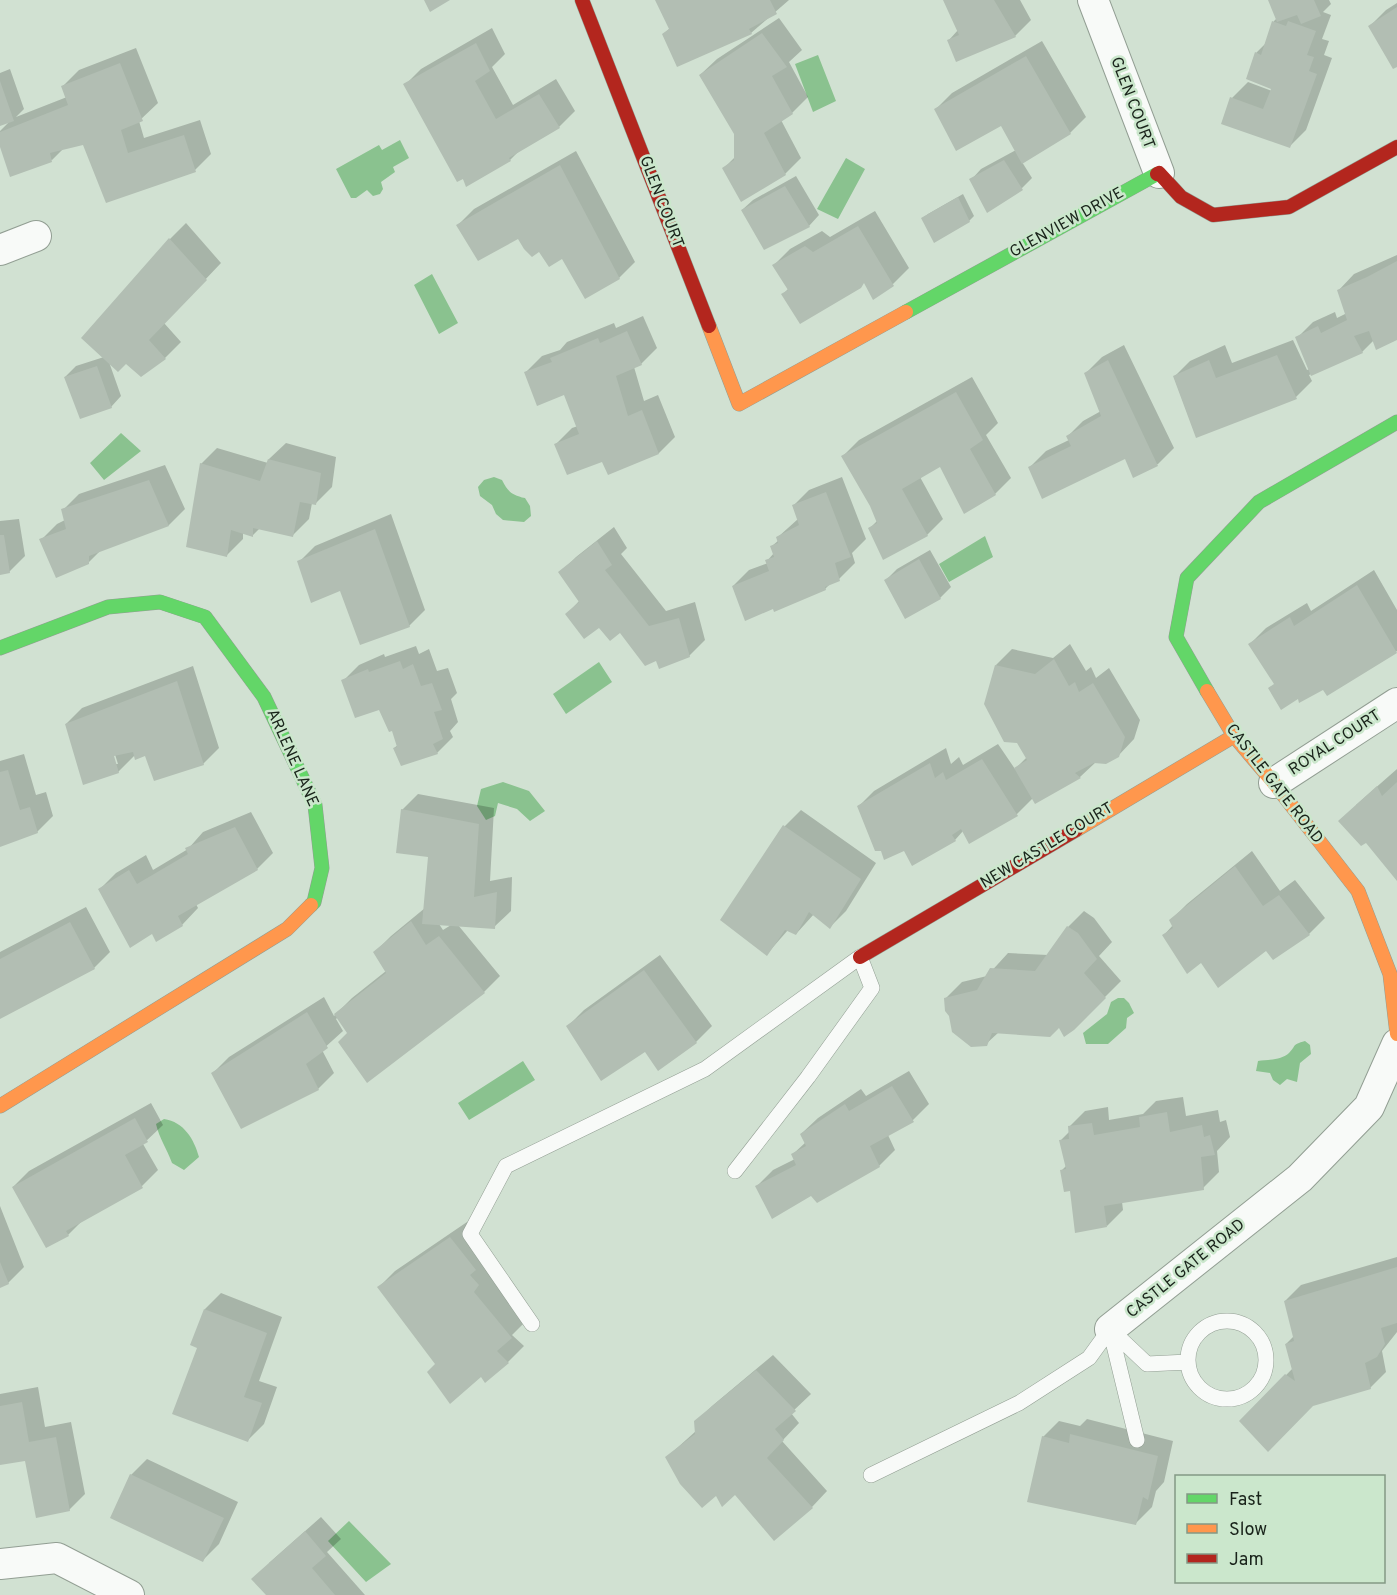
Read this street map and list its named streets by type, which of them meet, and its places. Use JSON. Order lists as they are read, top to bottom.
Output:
{
  "streets": {
    "street": [
      "GLEN COURT",
      "GLENVIEW DRIVE",
      "ROYAL COURT",
      "ARLENE LANE",
      "CASTLE GATE ROAD",
      "NEW CASTLE COURT"
    ]
  },
  "crossings": [
    ["GLEN COURT", "GLENVIEW DRIVE"],
    ["ROYAL COURT", "CASTLE GATE ROAD"],
    ["CASTLE GATE ROAD", "NEW CASTLE COURT"]
  ],
  "legend": ["Fast", "Slow", "Jam"]
}
